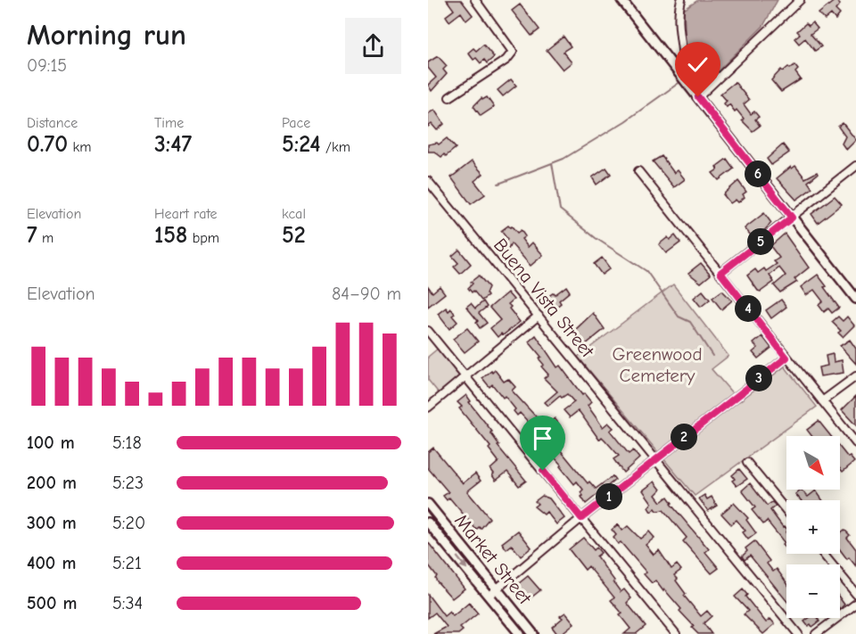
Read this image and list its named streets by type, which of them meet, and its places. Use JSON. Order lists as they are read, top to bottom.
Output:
{
  "streets": {
    "street": ["Buena Vista Street", "Market Street"]
  },
  "parks": ["Greenwood Cemetery"],
  "north": "bottom right",
  "page": {
    "heading": ["Morning run", "09:15"],
    "stats": [
      ["Distance", "0.70 km"],
      ["Time", "3:47"],
      ["Pace", "5:24 /km"],
      ["Elevation", "7 m"],
      ["Heart rate", "158 bpm"],
      ["kcal", "52"]
    ],
    "pins": [
      "6",
      "5",
      "4",
      "3",
      "2",
      "1"
    ],
    "chart": ["Elevation", "84–90 m"],
    "list": [
      {
        "name": "100 m",
        "note": "5:18"
      },
      {
        "name": "200 m",
        "note": "5:23"
      },
      {
        "name": "300 m",
        "note": "5:20"
      },
      {
        "name": "400 m",
        "note": "5:21"
      },
      {
        "name": "500 m",
        "note": "5:34"
      }
    ],
    "map_buttons": ["+", "−"]
  }
}
